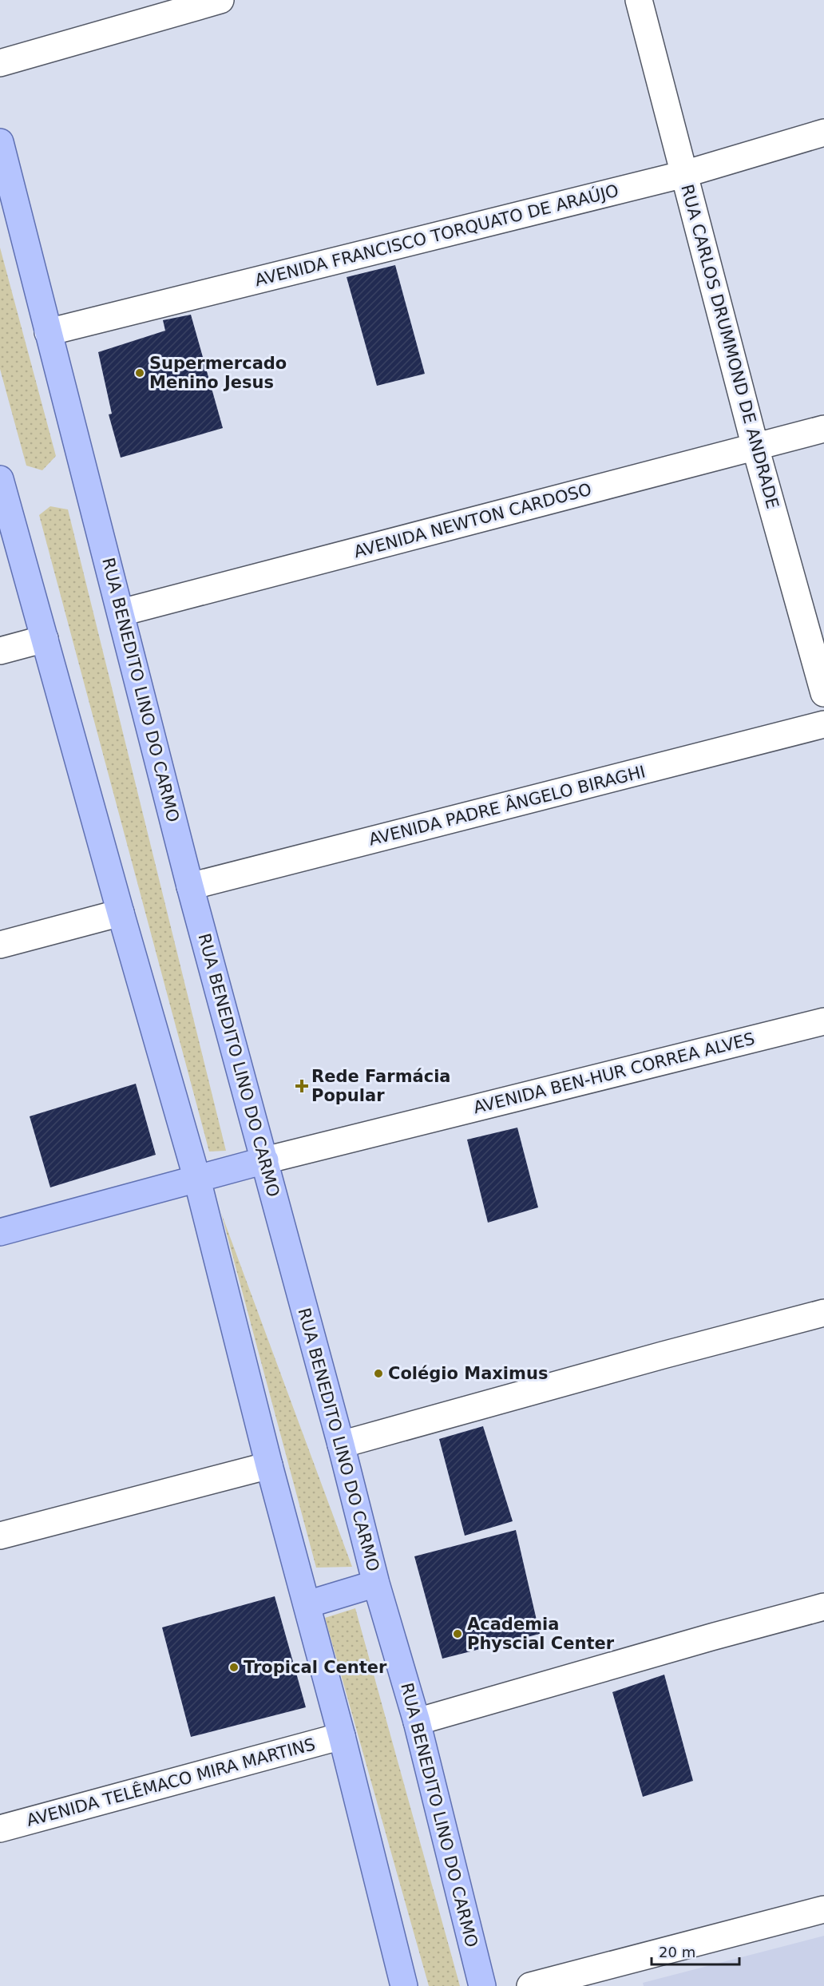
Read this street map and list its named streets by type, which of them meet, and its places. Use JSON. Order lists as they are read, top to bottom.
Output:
{
  "streets": {
    "main road": ["RUA BENEDITO LINO DO CARMO"],
    "street": [
      "AVENIDA FRANCISCO TORQUATO DE ARAÚJO",
      "RUA CARLOS DRUMMOND DE ANDRADE",
      "AVENIDA NEWTON CARDOSO",
      "AVENIDA PADRE ÂNGELO BIRAGHI",
      "AVENIDA BEN-HUR CORREA ALVES",
      "AVENIDA TELÊMACO MIRA MARTINS"
    ]
  },
  "crossings": [
    ["AVENIDA FRANCISCO TORQUATO DE ARAÚJO", "RUA CARLOS DRUMMOND DE ANDRADE"],
    ["AVENIDA FRANCISCO TORQUATO DE ARAÚJO", "RUA BENEDITO LINO DO CARMO"],
    ["RUA CARLOS DRUMMOND DE ANDRADE", "AVENIDA NEWTON CARDOSO"],
    ["AVENIDA NEWTON CARDOSO", "RUA BENEDITO LINO DO CARMO"],
    ["RUA BENEDITO LINO DO CARMO", "AVENIDA PADRE ÂNGELO BIRAGHI"],
    ["RUA BENEDITO LINO DO CARMO", "AVENIDA BEN-HUR CORREA ALVES"]
  ],
  "places": {
    "other": [
      "Supermercado Menino Jesus",
      "Colégio Maximus",
      "Academia Physcial Center",
      "Tropical Center"
    ],
    "health": ["Rede Farmácia Popular"]
  },
  "scale_bar": "20 m"
}
